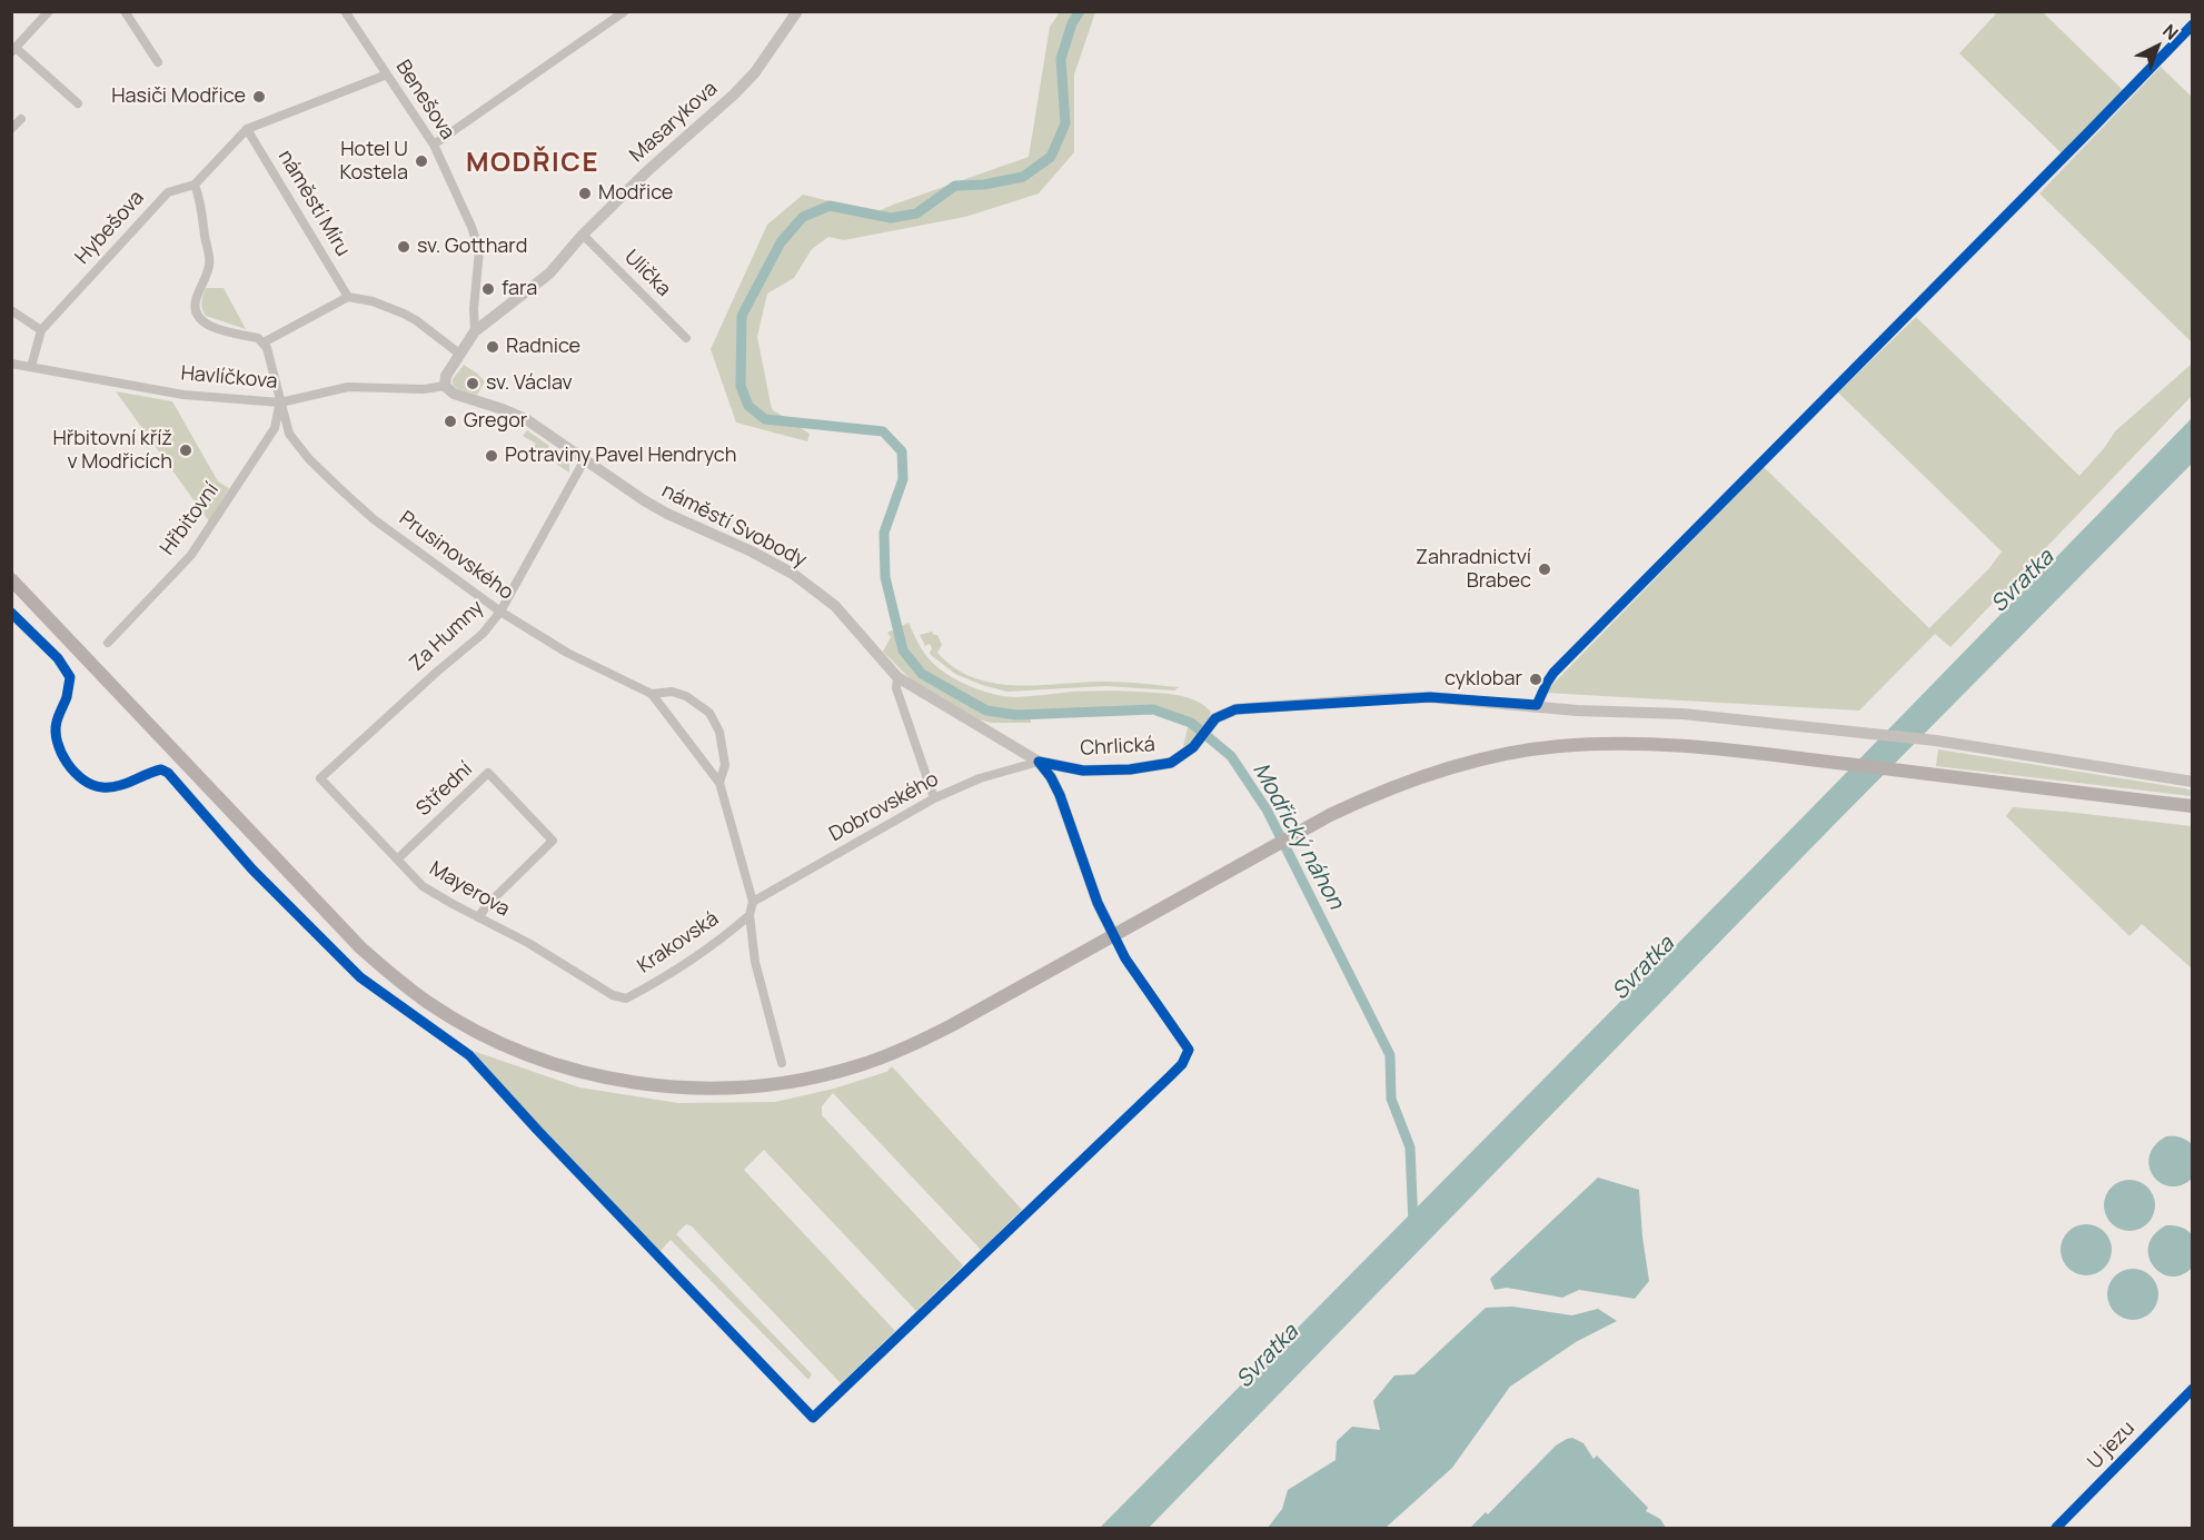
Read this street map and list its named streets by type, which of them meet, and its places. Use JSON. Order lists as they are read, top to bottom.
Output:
{
  "streets": {
    "street": [
      "Benešova",
      "Masarykova",
      "náměstí Míru",
      "Hybešova",
      "Ulička",
      "Havlíčkova",
      "Hřbitovní",
      "náměstí Svobody",
      "Prusinovského",
      "Za Humny",
      "Chrlická",
      "Střední",
      "Dobrovského",
      "Mayerova",
      "Krakovská",
      "U jezu"
    ]
  },
  "crossings": [
    ["Benešova", "Masarykova"],
    ["Masarykova", "Ulička"],
    ["Hybešova", "Havlíčkova"],
    ["Havlíčkova", "Hřbitovní"],
    ["Havlíčkova", "náměstí Svobody"],
    ["Havlíčkova", "Prusinovského"],
    ["Hřbitovní", "Prusinovského"],
    ["náměstí Svobody", "Za Humny"],
    ["náměstí Svobody", "Chrlická"],
    ["náměstí Svobody", "Dobrovského"],
    ["Prusinovského", "Za Humny"],
    ["Prusinovského", "Dobrovského"],
    ["Prusinovského", "Krakovská"],
    ["Za Humny", "Mayerova"],
    ["Chrlická", "Dobrovského"],
    ["Střední", "Mayerova"],
    ["Mayerova", "Krakovská"]
  ],
  "districts": ["MODŘICE"],
  "water": ["Svratka", "Modřický náhon"],
  "places": [
    "Hasiči Modřice",
    "Hotel U Kostela",
    "Modřice",
    "sv. Gotthard",
    "fara",
    "Radnice",
    "sv. Václav",
    "Gregor",
    "Hřbitovní kříž v Modřicích",
    "Potraviny Pavel Hendrych",
    "Zahradnictví Brabec",
    "cyklobar"
  ],
  "north": "top right"
}
